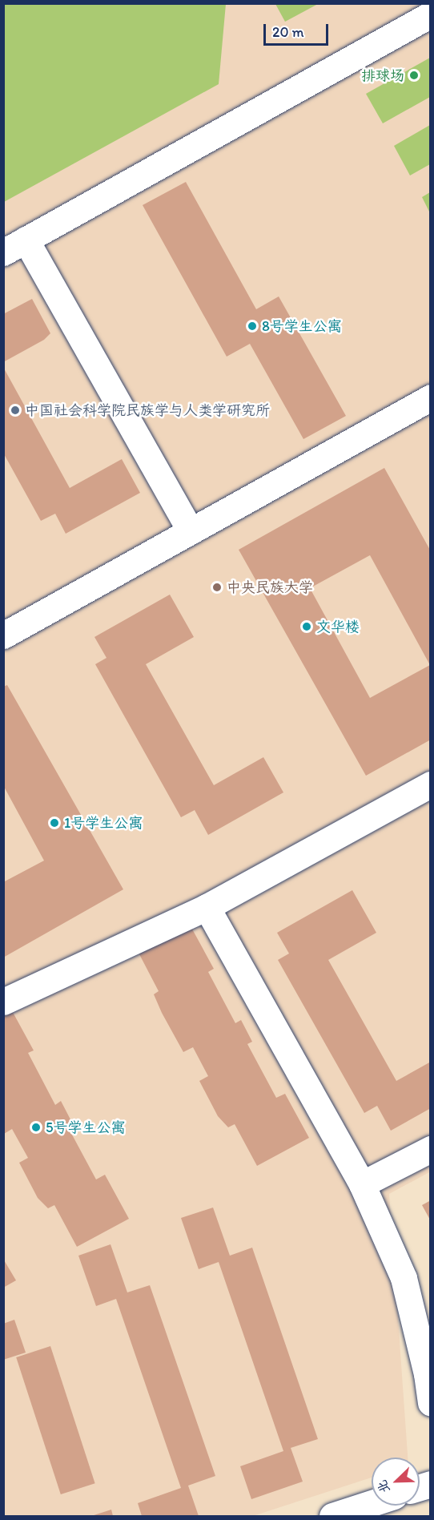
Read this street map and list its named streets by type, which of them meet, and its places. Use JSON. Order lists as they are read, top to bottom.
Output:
{
  "places": [
    "排球场",
    "8号学生公寓",
    "中国社会科学院民族学与人类学研究所",
    "中央民族大学",
    "文华楼",
    "1号学生公寓",
    "5号学生公寓"
  ],
  "scale_bar": "20 m",
  "north": "bottom left"
}
